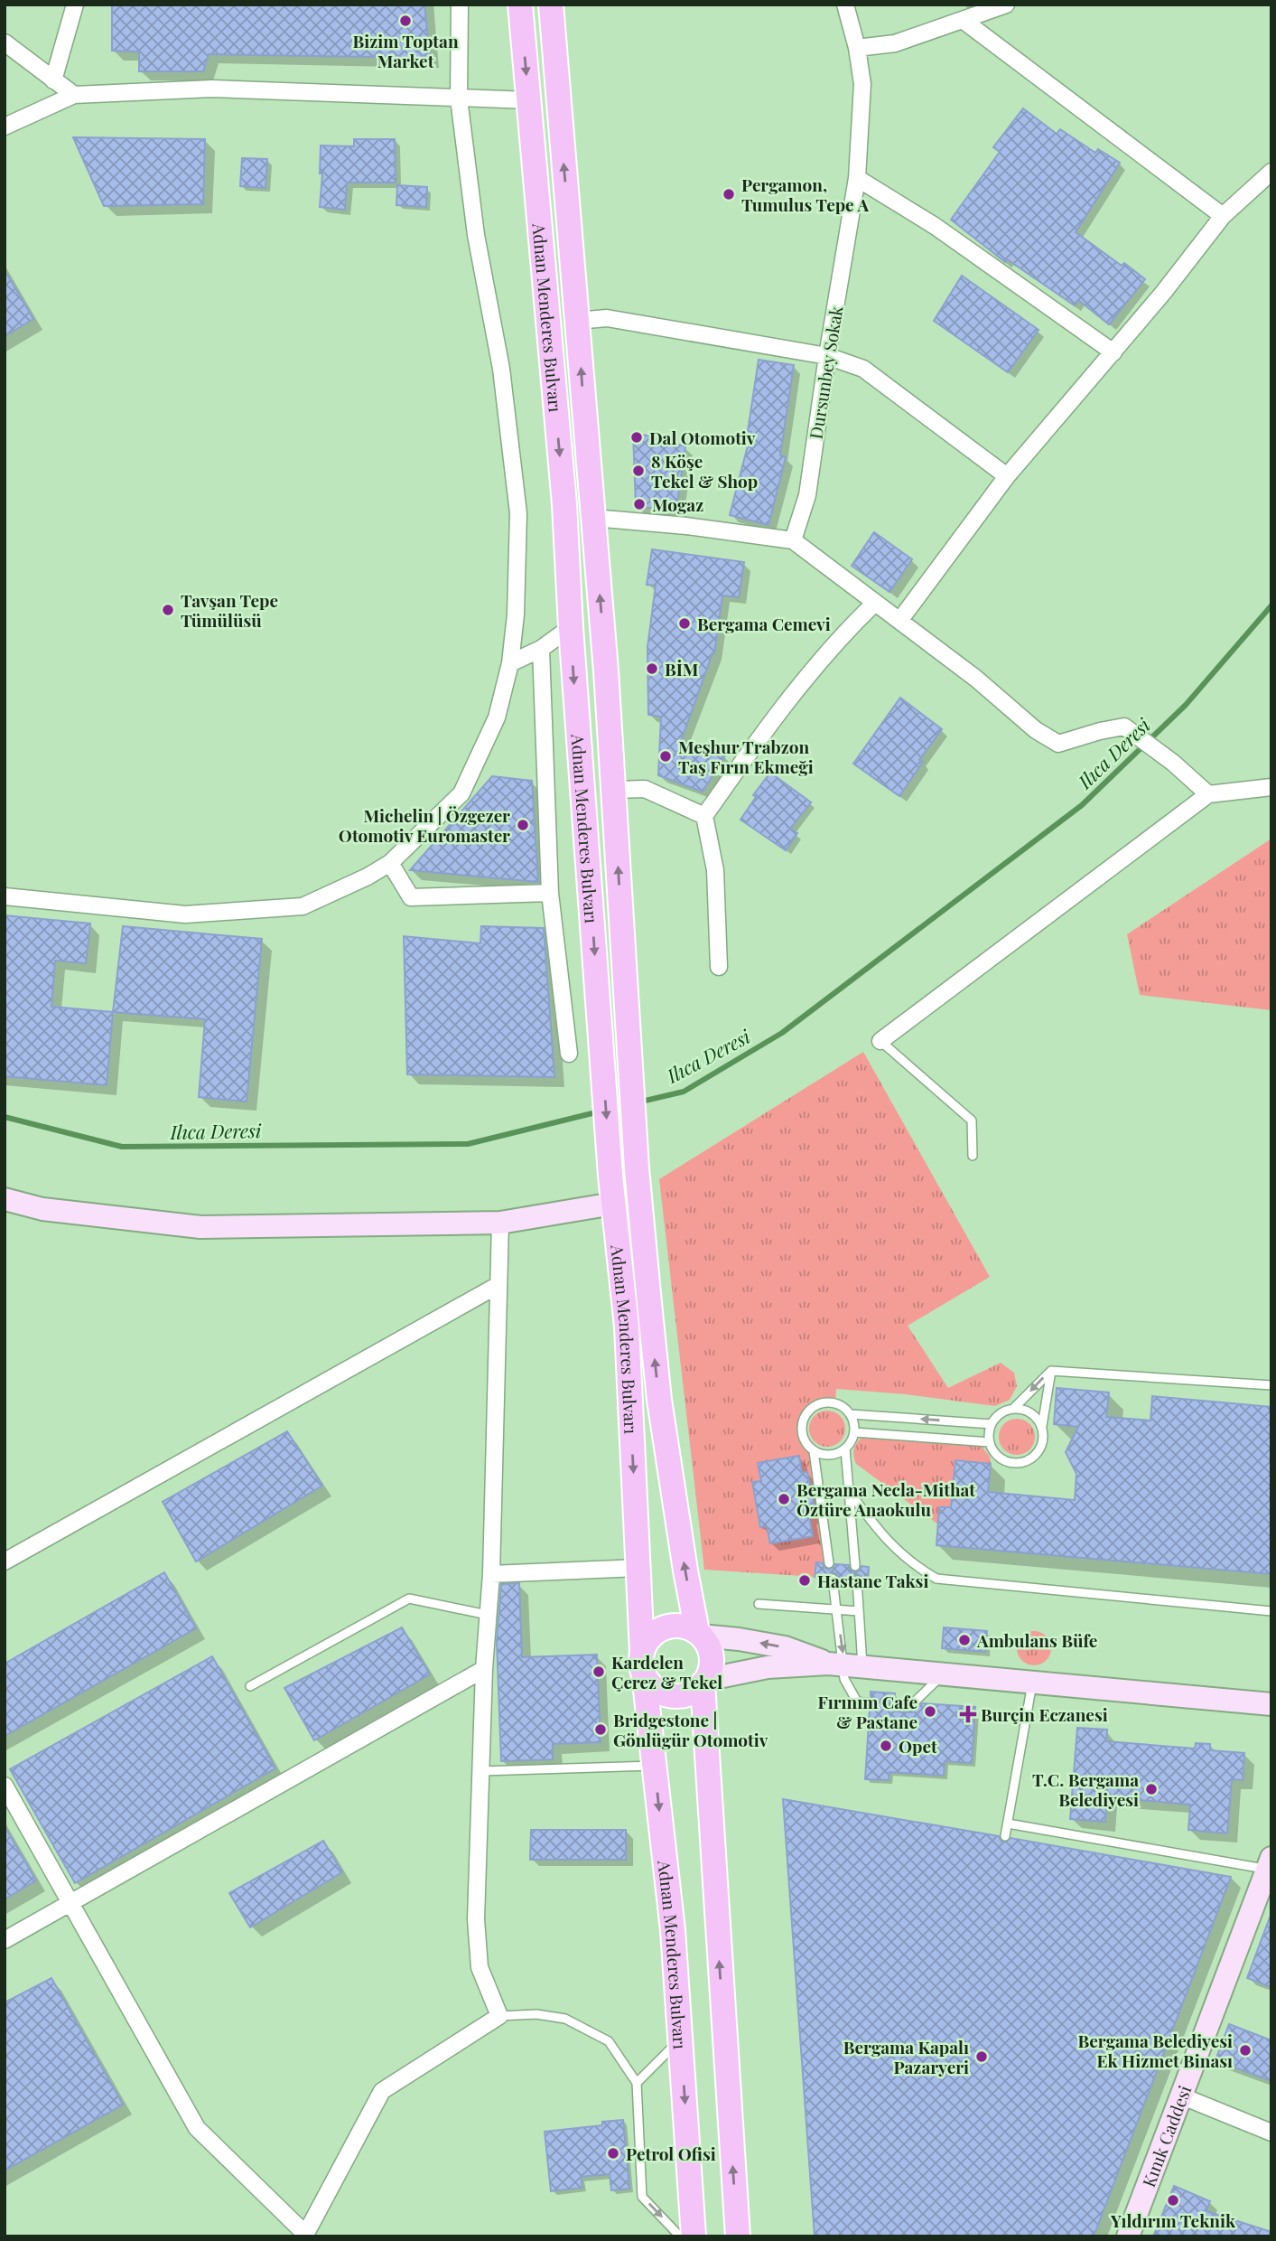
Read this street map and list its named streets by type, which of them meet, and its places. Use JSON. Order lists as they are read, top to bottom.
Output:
{
  "streets": {
    "main road": ["Adnan Menderes Bulvarı", "Kınık Caddesi"],
    "street": ["Dursunbey Sokak"]
  },
  "water": ["Ilıca Deresi"],
  "places": {
    "other": [
      "Bizim Toptan Market",
      "Pergamon, Tumulus Tepe A",
      "Dal Otomotiv",
      "8 Köşe Tekel & Shop",
      "Mogaz",
      "Tavşan Tepe Tümülüsü",
      "Bergama Cemevi",
      "BİM",
      "Meşhur Trabzon Taş Fırın Ekmeği",
      "Michelin | Özgezer Otomotiv Euromaster",
      "Bergama Necla-Mithat Öztüre Anaokulu",
      "Hastane Taksi",
      "Ambulans Büfe",
      "Kardelen Çerez & Tekel",
      "Fırınım Cafe & Pastane",
      "Bridgestone | Gönlügür Otomotiv",
      "Opet",
      "T.C. Bergama Belediyesi",
      "Bergama Belediyesi Ek Hizmet Binası",
      "Bergama Kapalı Pazaryeri",
      "Petrol Ofisi",
      "Yıldırım Teknik"
    ],
    "health": ["Burçin Eczanesi"]
  }
}
